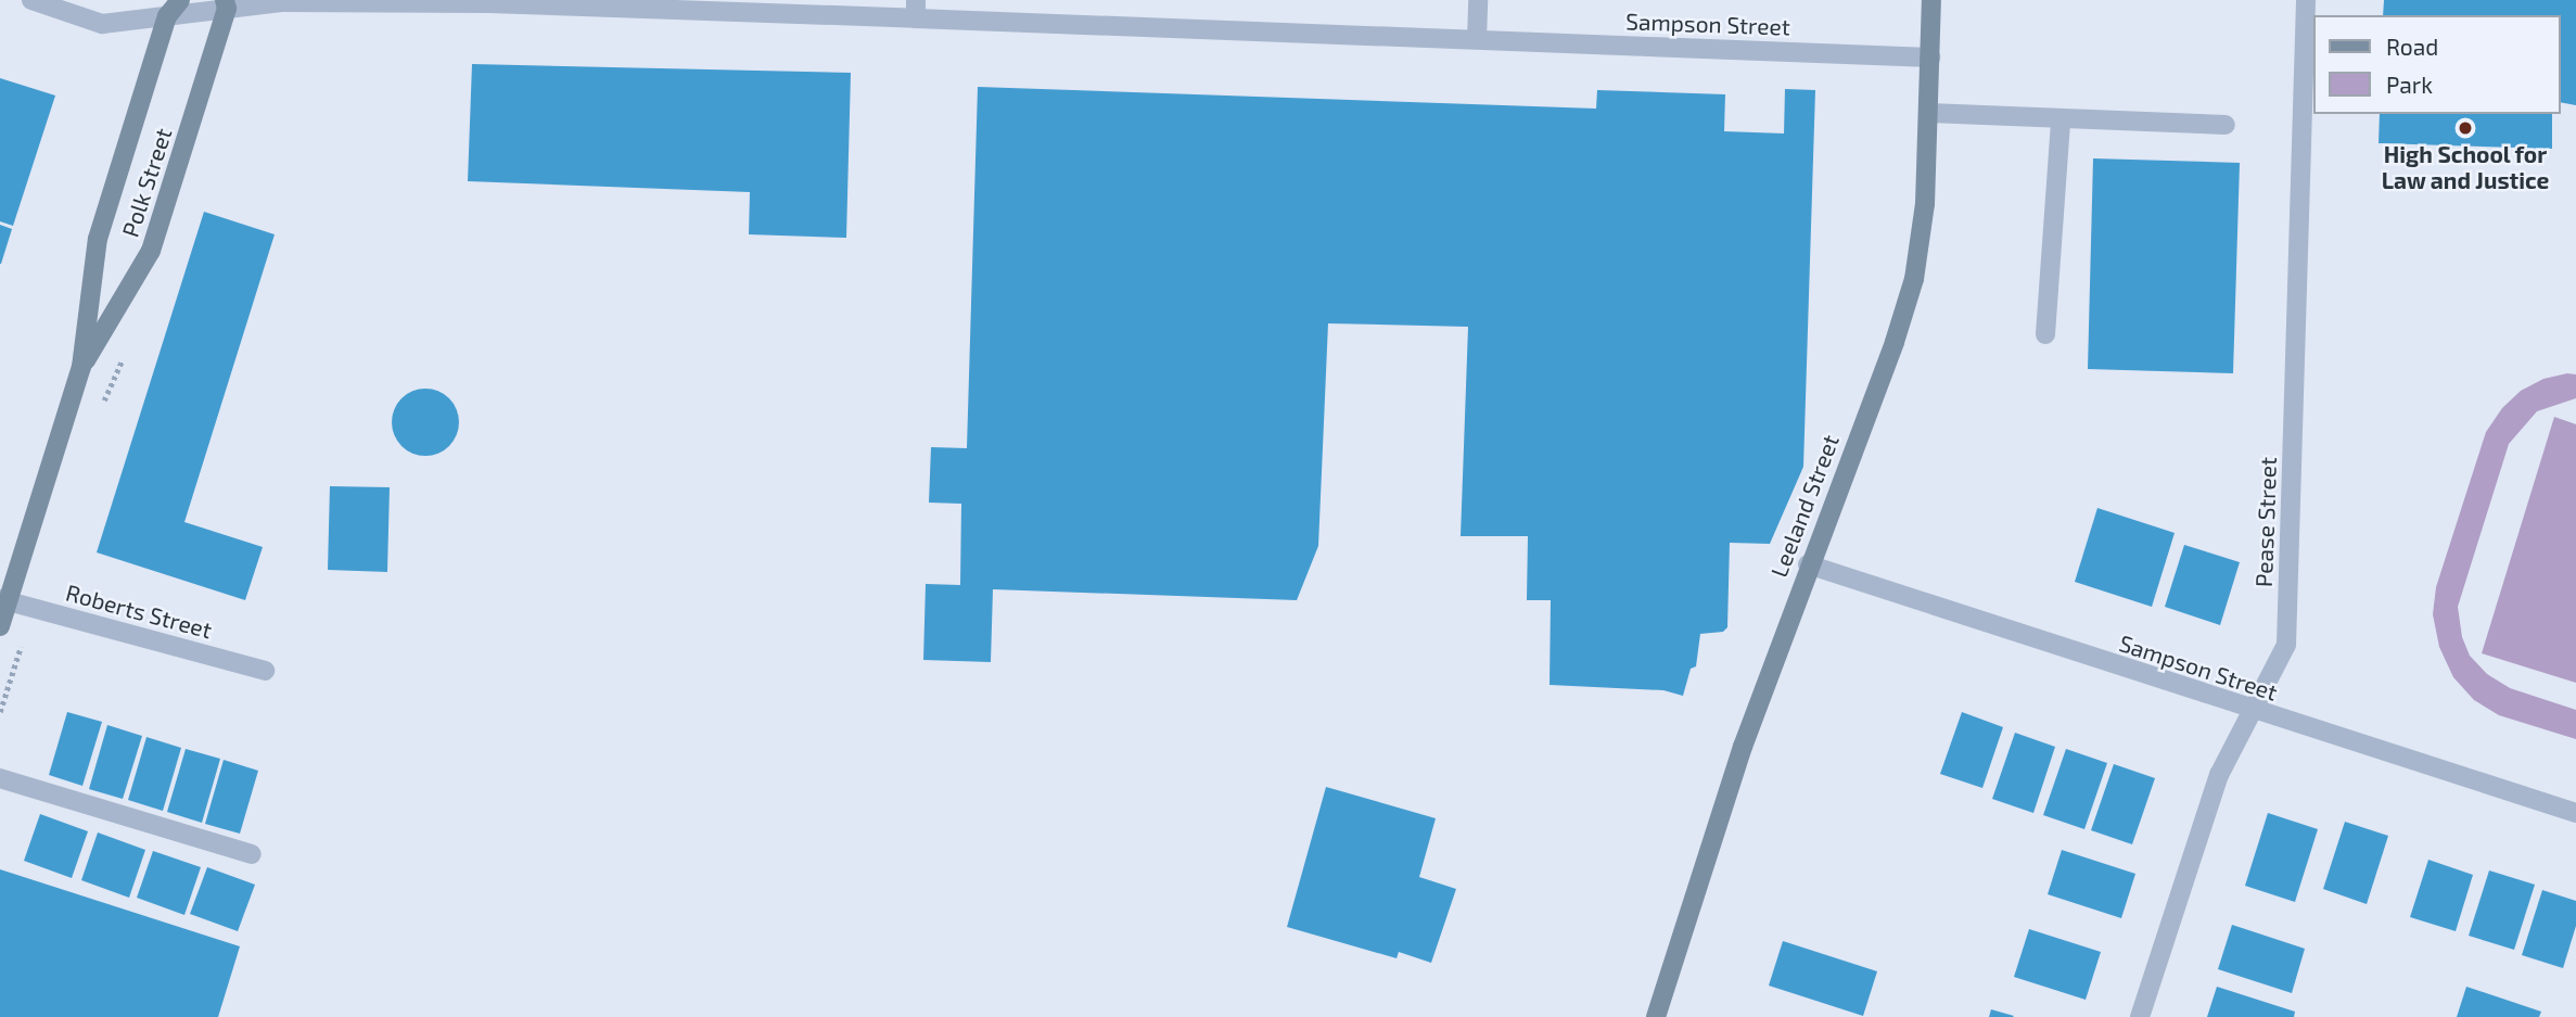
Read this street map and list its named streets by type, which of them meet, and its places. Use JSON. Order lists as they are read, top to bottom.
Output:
{
  "streets": {
    "main road": ["Polk Street", "Leeland Street"],
    "street": ["Sampson Street", "Pease Street", "Roberts Street"]
  },
  "crossings": [
    ["Sampson Street", "Polk Street"],
    ["Sampson Street", "Leeland Street"],
    ["Sampson Street", "Pease Street"],
    ["Polk Street", "Roberts Street"]
  ],
  "places": ["High School for Law and Justice"],
  "legend": ["Road", "Park"]
}
